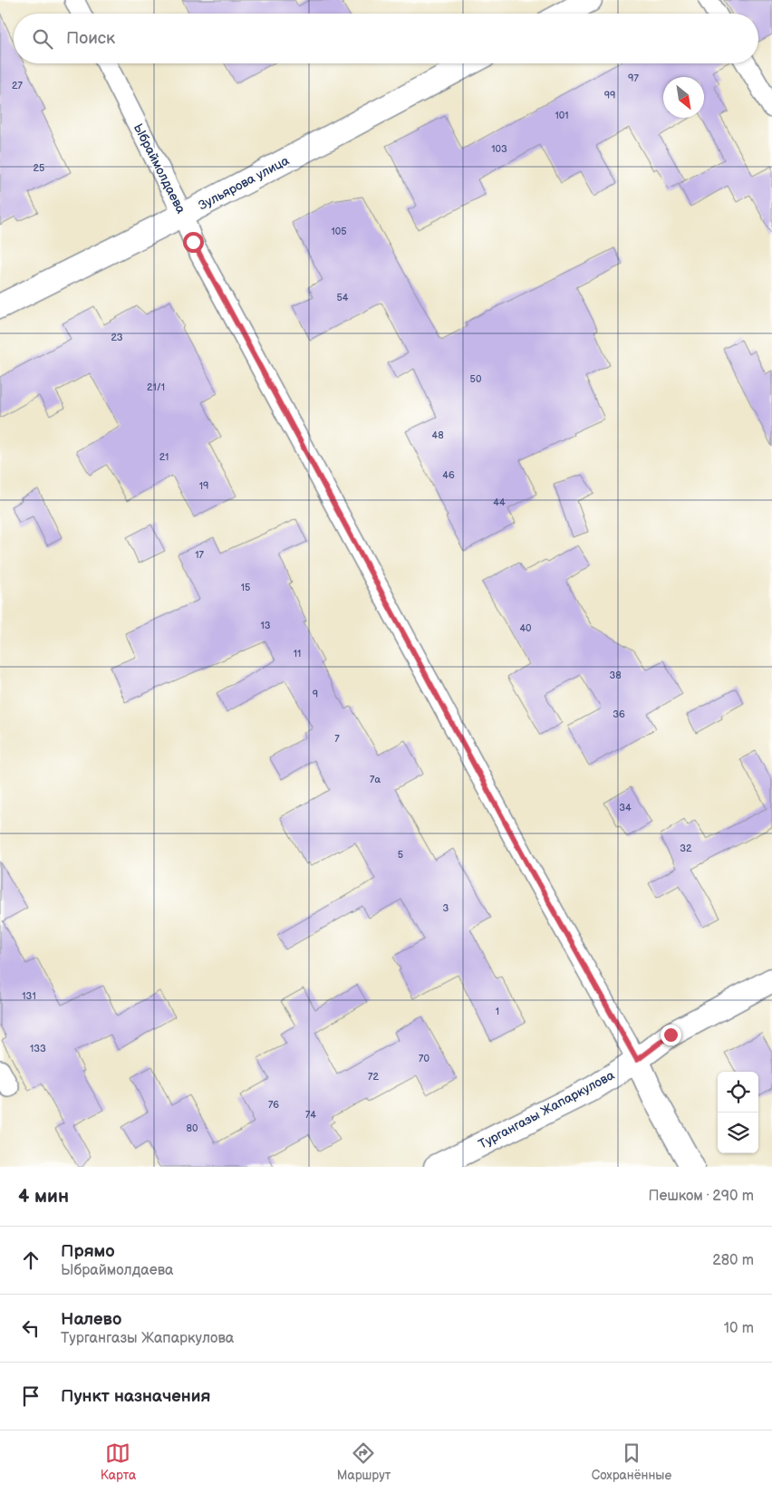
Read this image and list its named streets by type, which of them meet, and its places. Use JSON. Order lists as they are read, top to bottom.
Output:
{
  "streets": {
    "street": ["Ыбраймолдаева", "Зульярова улица", "Тургангазы Жапаркулова"]
  },
  "crossings": [
    ["Ыбраймолдаева", "Зульярова улица"],
    ["Ыбраймолдаева", "Тургангазы Жапаркулова"]
  ],
  "house_numbers": [
    "97",
    "27",
    "99",
    "101",
    "103",
    "25",
    "105",
    "54",
    "23",
    "50",
    "21/1",
    "48",
    "21",
    "46",
    "19",
    "44",
    "17",
    "15",
    "13",
    "40",
    "11",
    "38",
    "9",
    "36",
    "7",
    "7а",
    "34",
    "32",
    "5",
    "3",
    "131",
    "1",
    "133",
    "70",
    "72",
    "76",
    "74",
    "80"
  ],
  "north": "bottom right",
  "page": {
    "search": "Поиск",
    "heading": ["4 мин", "Пешком · 290 m"],
    "list": [
      ["Прямо", "Ыбраймолдаева", "280 m"],
      ["Налево", "Тургангазы Жапаркулова", "10 m"],
      "Пункт назначения"
    ],
    "nav": ["Карта", "Маршрут", "Сохранённые"]
  }
}
